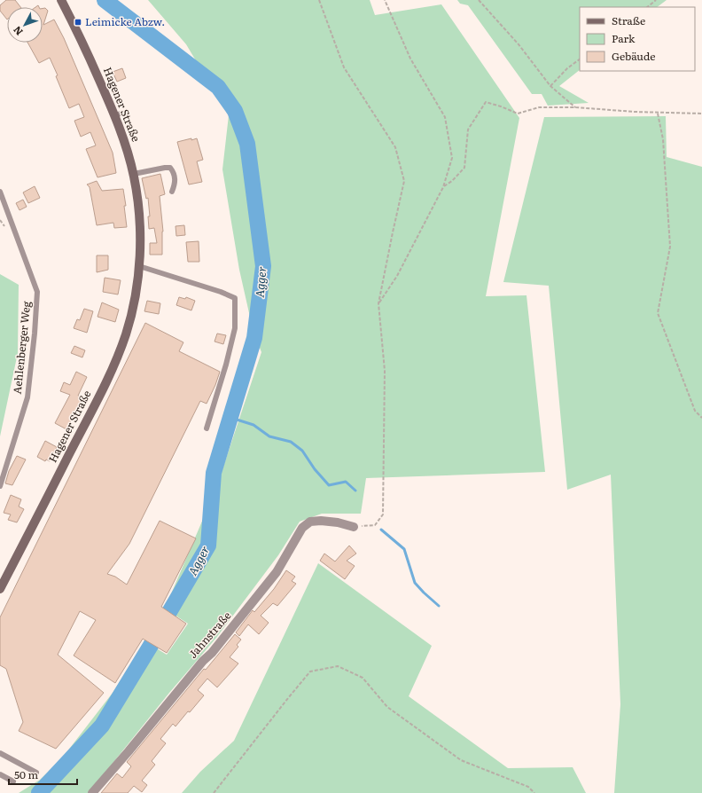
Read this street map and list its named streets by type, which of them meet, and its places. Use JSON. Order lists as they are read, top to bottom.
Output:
{
  "streets": {
    "main road": ["Hagener Straße"],
    "street": ["Jahnstraße"],
    "lane": ["Aehlenberger Weg"]
  },
  "water": ["Agger"],
  "places": {
    "transit": ["Leimicke Abzw."]
  },
  "legend": ["Straße", "Park", "Gebäude"],
  "scale_bar": "50 m",
  "north": "bottom left"
}
